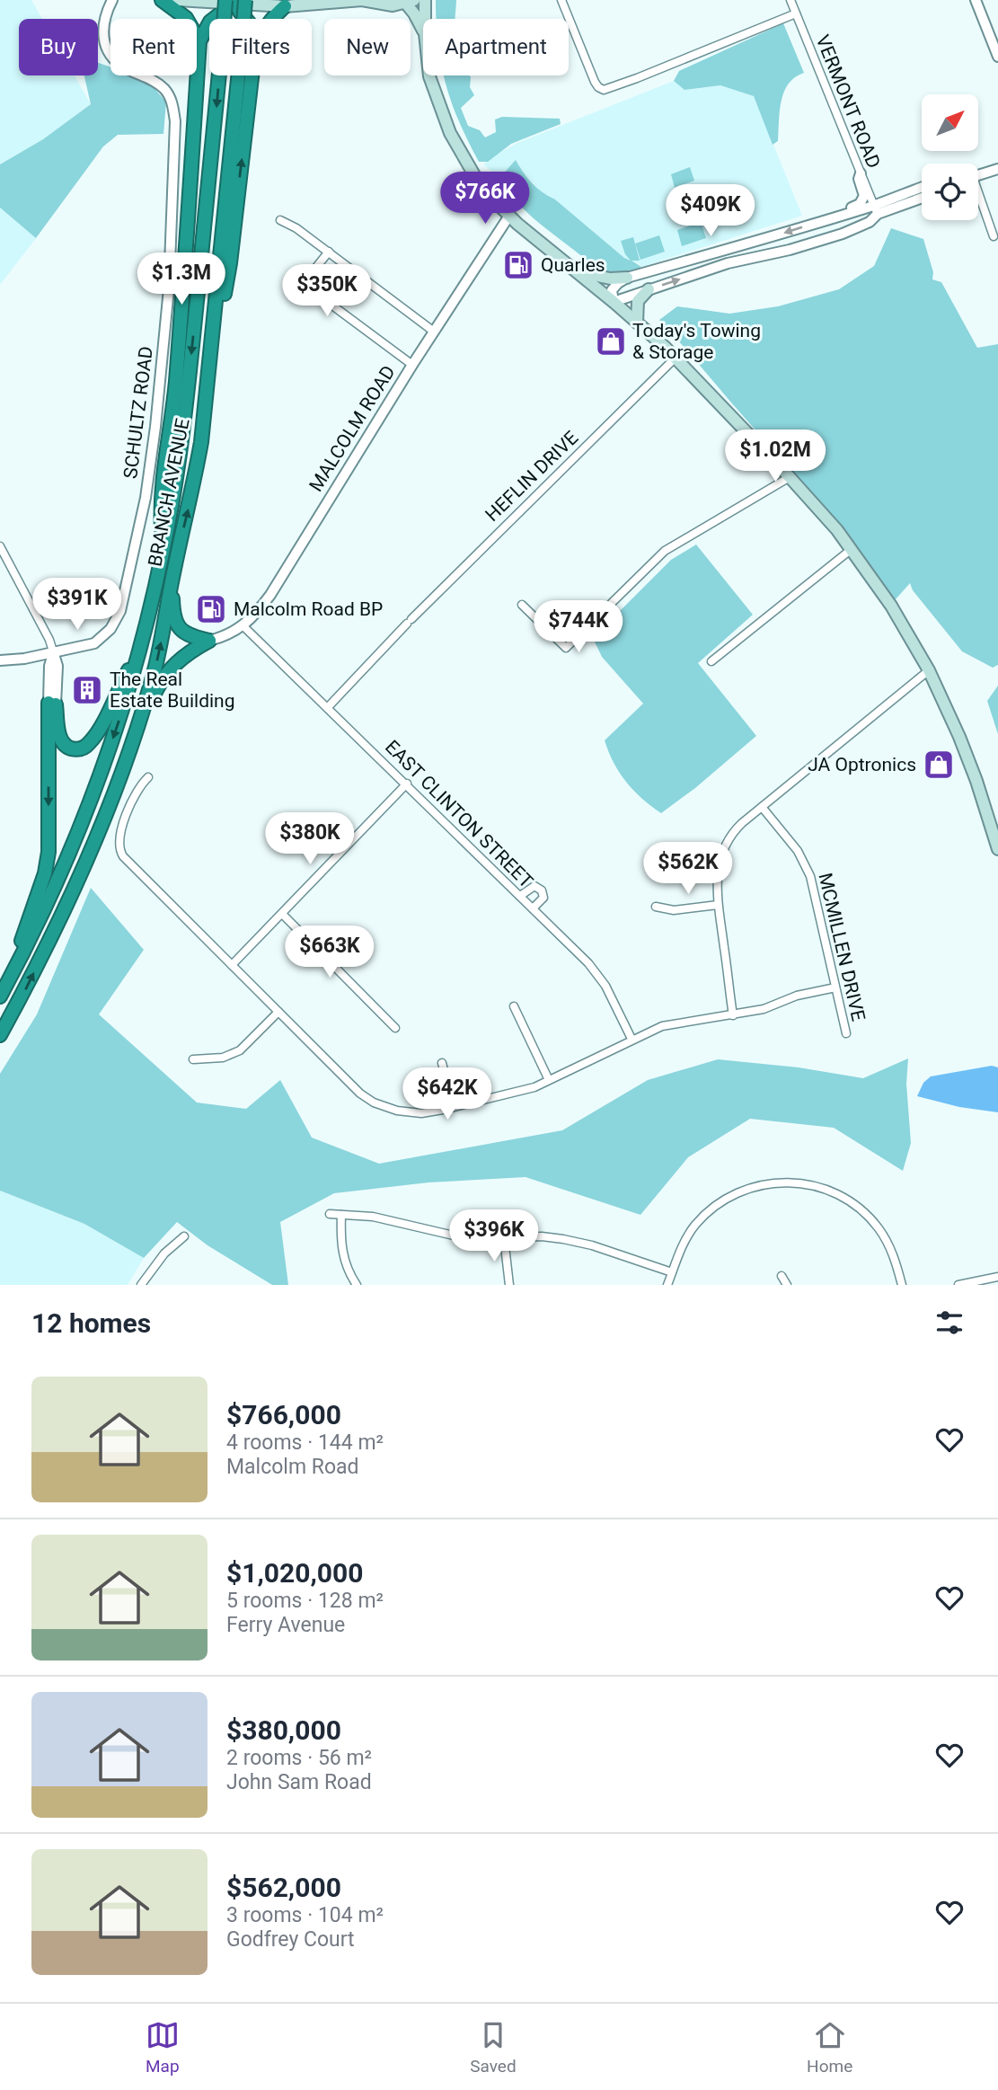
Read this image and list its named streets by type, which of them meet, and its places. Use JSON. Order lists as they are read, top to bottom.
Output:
{
  "streets": {
    "highway": ["BRANCH AVENUE"],
    "street": [
      "VERMONT ROAD",
      "SCHULTZ ROAD",
      "MALCOLM ROAD",
      "HEFLIN DRIVE",
      "EAST CLINTON STREET",
      "MCMILLEN DRIVE"
    ]
  },
  "crossings": [
    ["MALCOLM ROAD", "EAST CLINTON STREET"],
    ["HEFLIN DRIVE", "EAST CLINTON STREET"]
  ],
  "places": {
    "fuel station": ["Quarles", "Malcolm Road BP"],
    "shop": ["Today's Towing & Storage", "JA Optronics"],
    "building": ["The Real Estate Building"]
  },
  "north": "top right",
  "page": {
    "chip": [
      "Buy",
      "Rent",
      "Filters",
      "New",
      "Apartment"
    ],
    "price": [
      "$766K",
      "$409K",
      "$1.3M",
      "$350K",
      "$1.02M",
      "$391K",
      "$744K",
      "$380K",
      "$562K",
      "$663K",
      "$642K",
      "$396K"
    ],
    "heading": "12 homes",
    "list": [
      {
        "name": "$766,000",
        "note": "4 rooms · 144 m² · Malcolm Road"
      },
      {
        "name": "$1,020,000",
        "note": "5 rooms · 128 m² · Ferry Avenue"
      },
      {
        "name": "$380,000",
        "note": "2 rooms · 56 m² · John Sam Road"
      },
      {
        "name": "$562,000",
        "note": "3 rooms · 104 m² · Godfrey Court"
      }
    ],
    "tabs": ["Map", "Saved", "Home"]
  }
}
